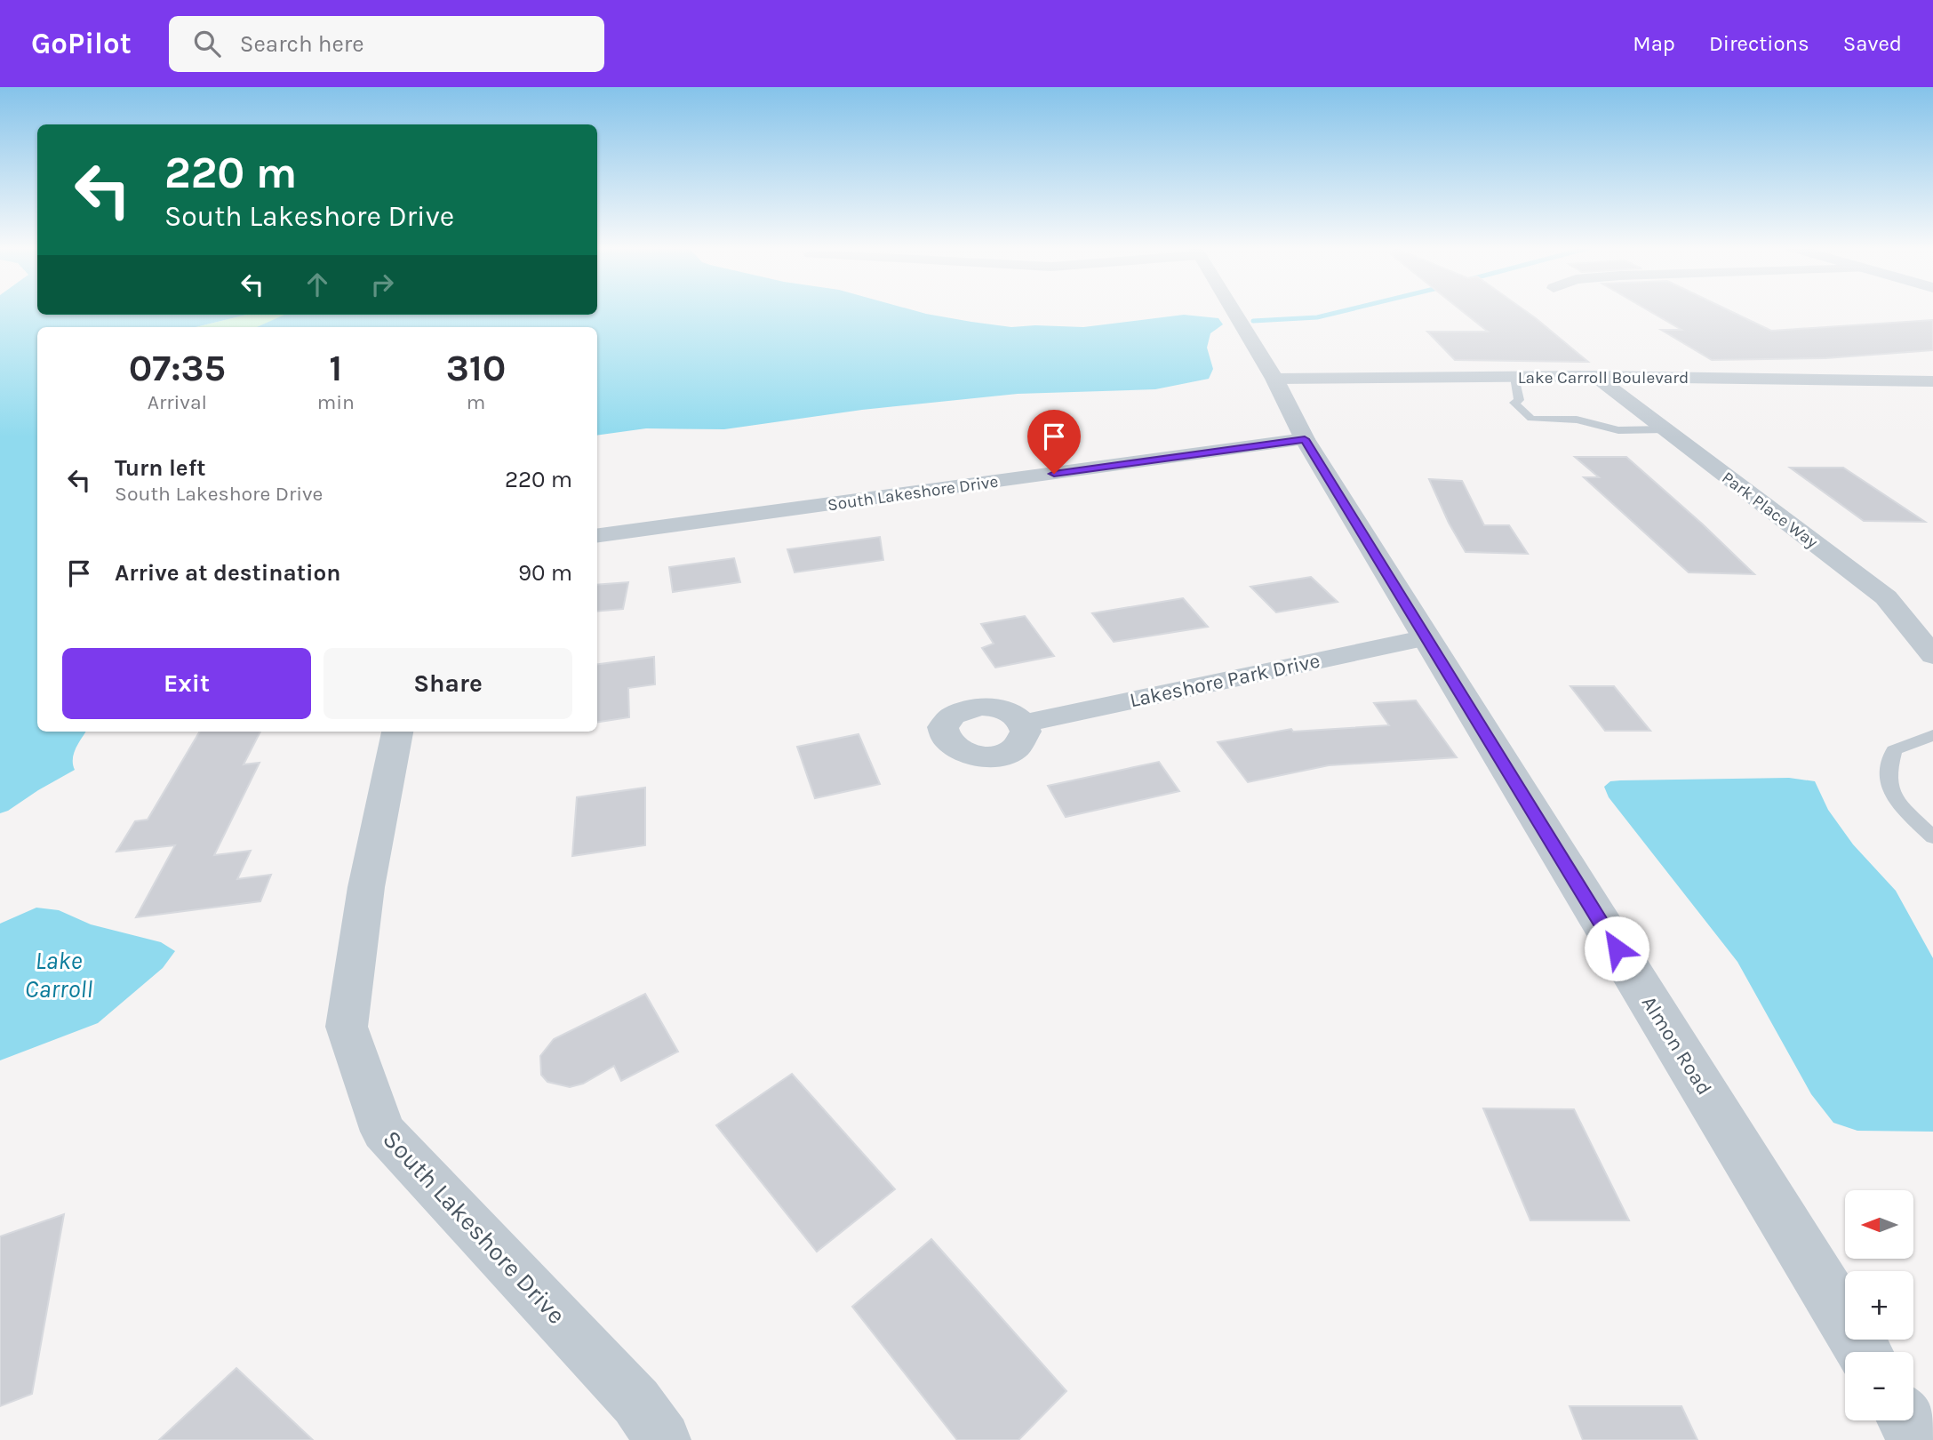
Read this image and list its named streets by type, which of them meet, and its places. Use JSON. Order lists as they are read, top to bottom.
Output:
{
  "streets": {
    "street": [
      "Lake Carroll Boulevard",
      "South Lakeshore Drive",
      "Park Place Way",
      "Lakeshore Park Drive",
      "Almon Road"
    ]
  },
  "crossings": [
    ["Lake Carroll Boulevard", "Park Place Way"],
    ["Lake Carroll Boulevard", "Almon Road"],
    ["South Lakeshore Drive", "Almon Road"],
    ["Lakeshore Park Drive", "Almon Road"]
  ],
  "water": ["Lake Carroll"],
  "north": "left",
  "page": {
    "header": "GoPilot",
    "search": "Search here",
    "nav": ["Map", "Directions", "Saved"],
    "turn": ["220 m", "South Lakeshore Drive"],
    "eta": [
      "07:35",
      "Arrival",
      "1",
      "min",
      "310",
      "m"
    ],
    "list": [
      {
        "name": "Turn left",
        "note": "South Lakeshore Drive",
        "value": "220 m"
      },
      {
        "name": "Arrive at destination",
        "value": "90 m"
      }
    ],
    "buttons": ["Exit", "Share"],
    "map_buttons": ["+", "−"]
  }
}
